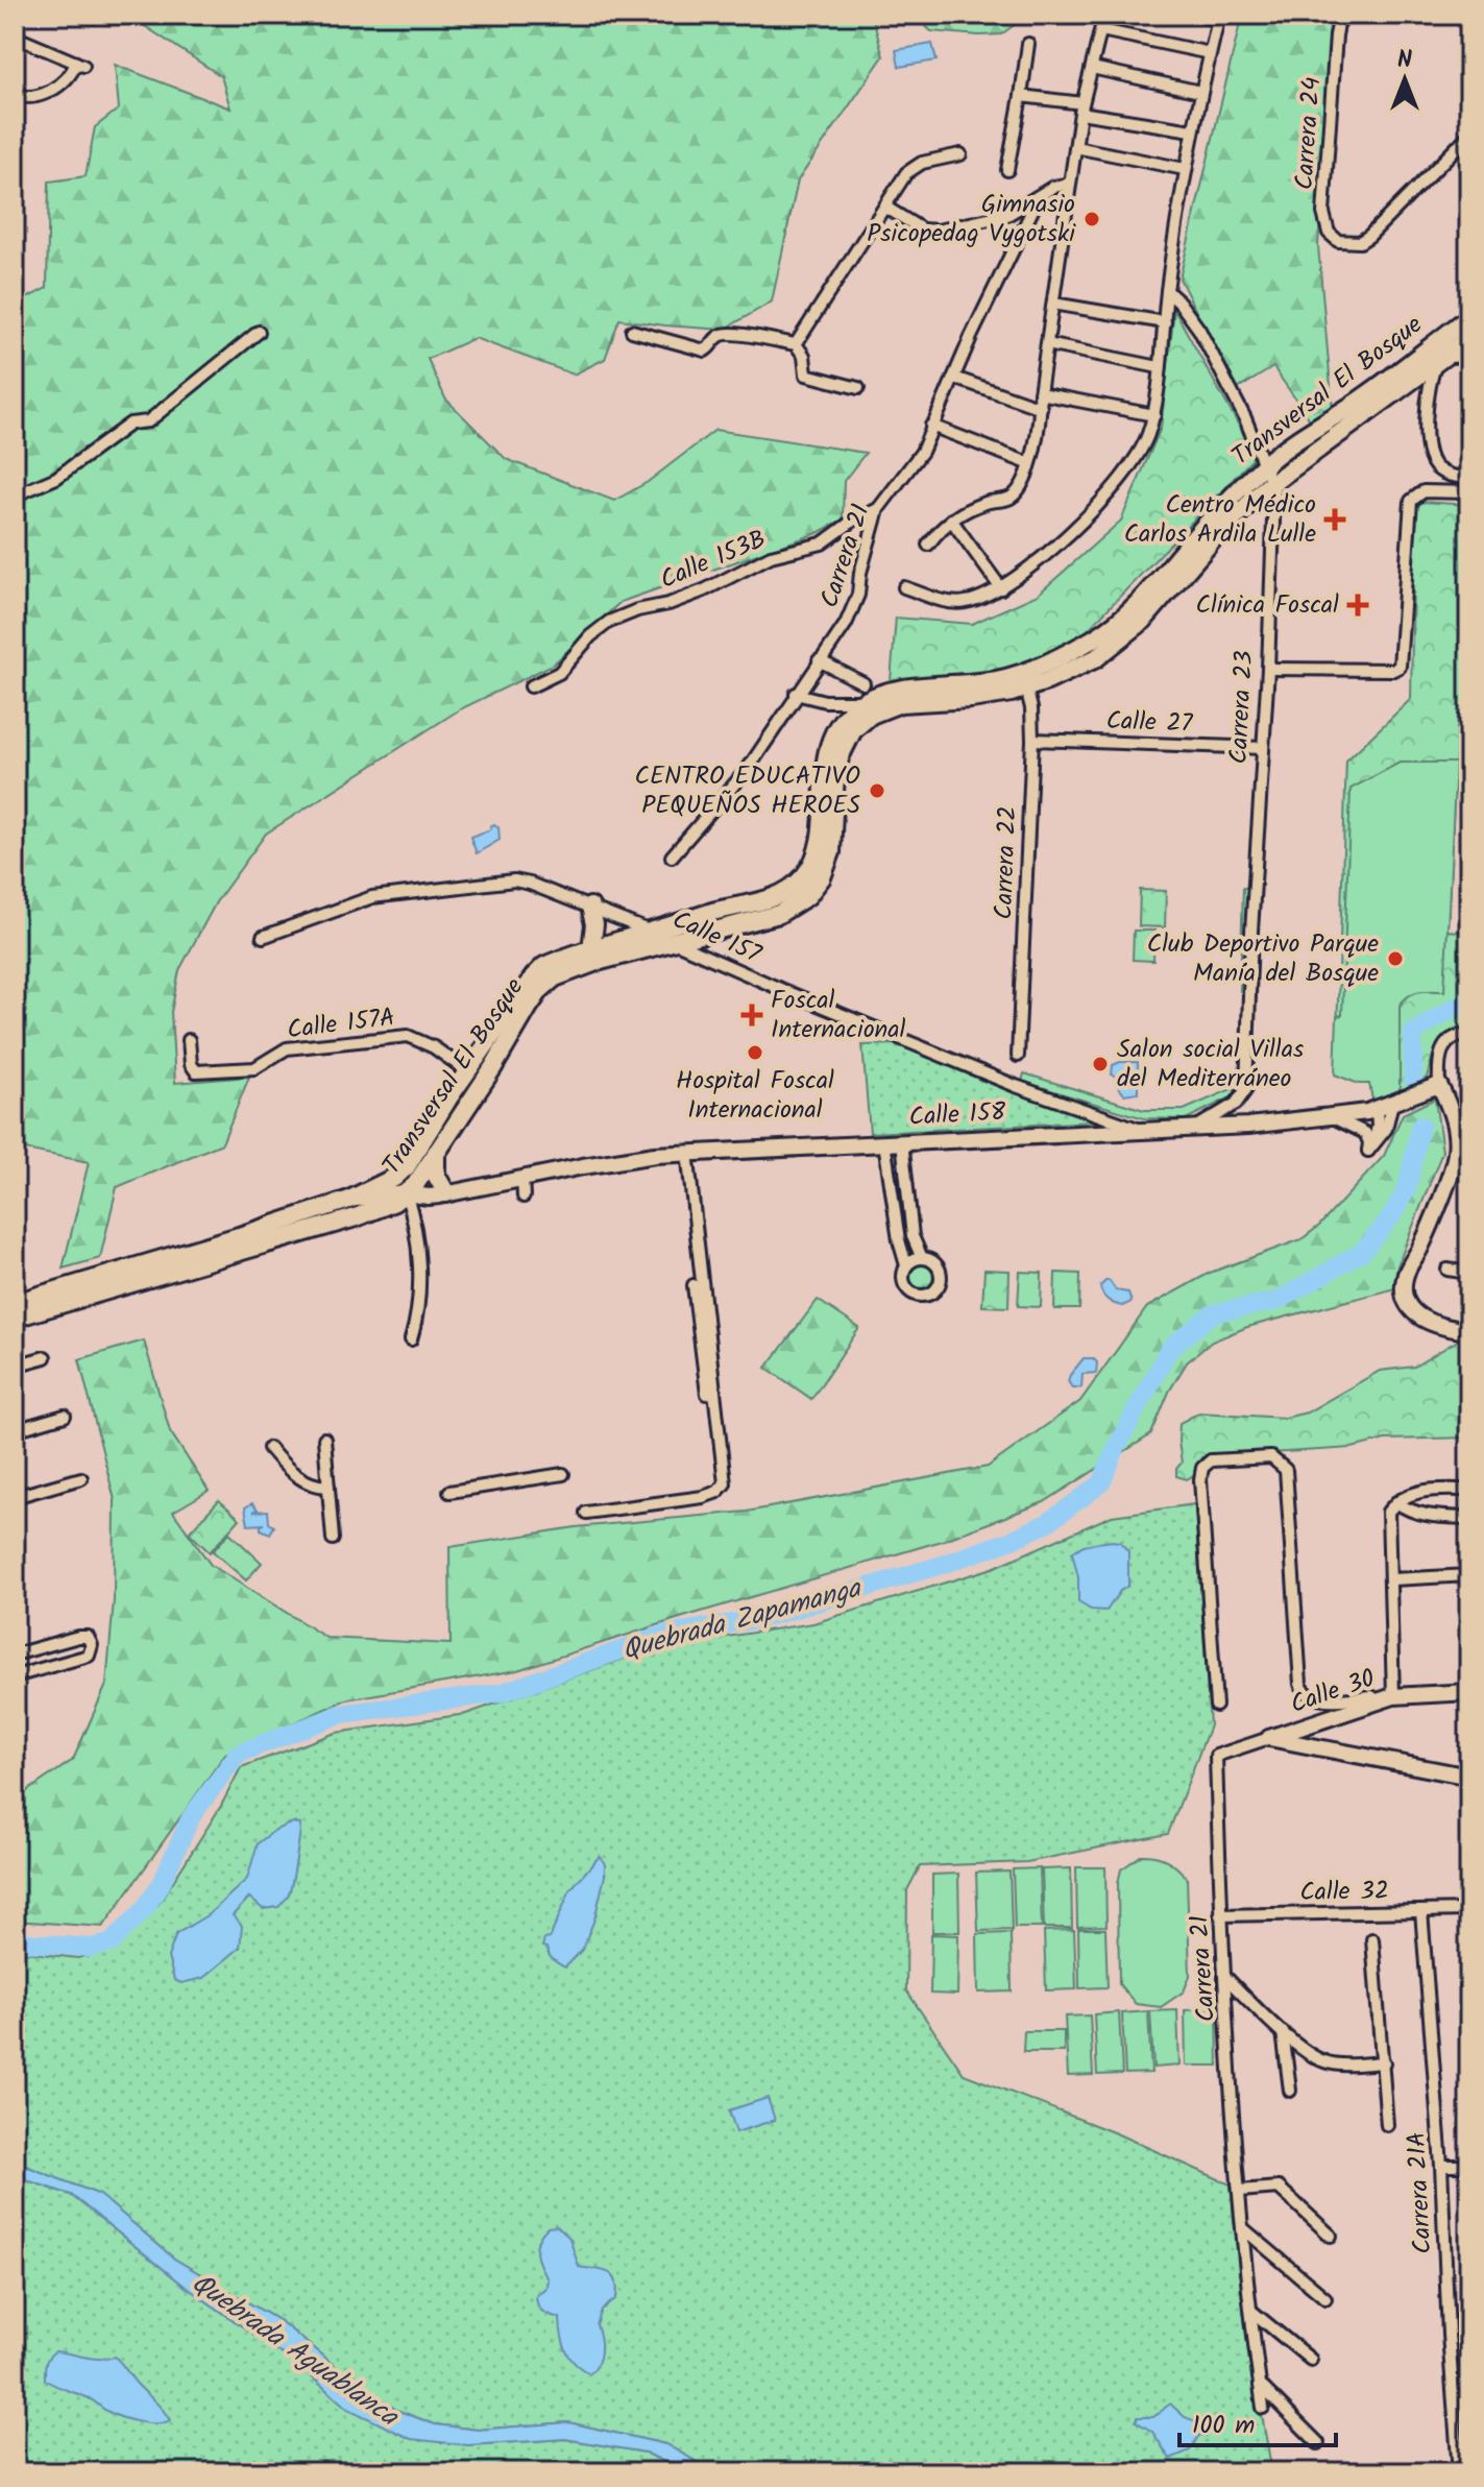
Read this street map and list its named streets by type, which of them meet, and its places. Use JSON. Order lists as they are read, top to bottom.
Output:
{
  "streets": {
    "main road": ["Transversal El Bosque"],
    "street": [
      "Carrera 24",
      "Carrera 21",
      "Calle 153B",
      "Carrera 23",
      "Calle 27",
      "Carrera 22",
      "Calle 157",
      "Calle 157A",
      "Calle 158",
      "Calle 30",
      "Calle 32",
      "Carrera 21A"
    ]
  },
  "crossings": [
    ["Transversal El Bosque", "Carrera 23"],
    ["Transversal El Bosque", "Carrera 22"],
    ["Transversal El Bosque", "Calle 157"],
    ["Transversal El Bosque", "Calle 157A"],
    ["Transversal El Bosque", "Calle 158"],
    ["Carrera 21", "Calle 153B"],
    ["Carrera 21", "Calle 30"],
    ["Carrera 21", "Calle 32"],
    ["Carrera 23", "Calle 27"],
    ["Carrera 23", "Calle 158"],
    ["Calle 27", "Carrera 22"],
    ["Calle 157", "Calle 158"],
    ["Calle 32", "Carrera 21A"]
  ],
  "water": ["Quebrada Zapamanga", "Quebrada Aguablanca"],
  "places": {
    "other": [
      "Gimnasio Psicopedag Vygotski",
      "CENTRO EDUCATIVO PEQUEÑOS HEROES",
      "Club Deportivo Parque Manía del Bosque",
      "Hospital Foscal Internacional",
      "Salon social Villas del Mediterráneo"
    ],
    "health": ["Centro Médico Carlos Ardila Lulle", "Clínica Foscal", "Foscal Internacional"]
  },
  "scale_bar": "100 m",
  "north": "top"
}
